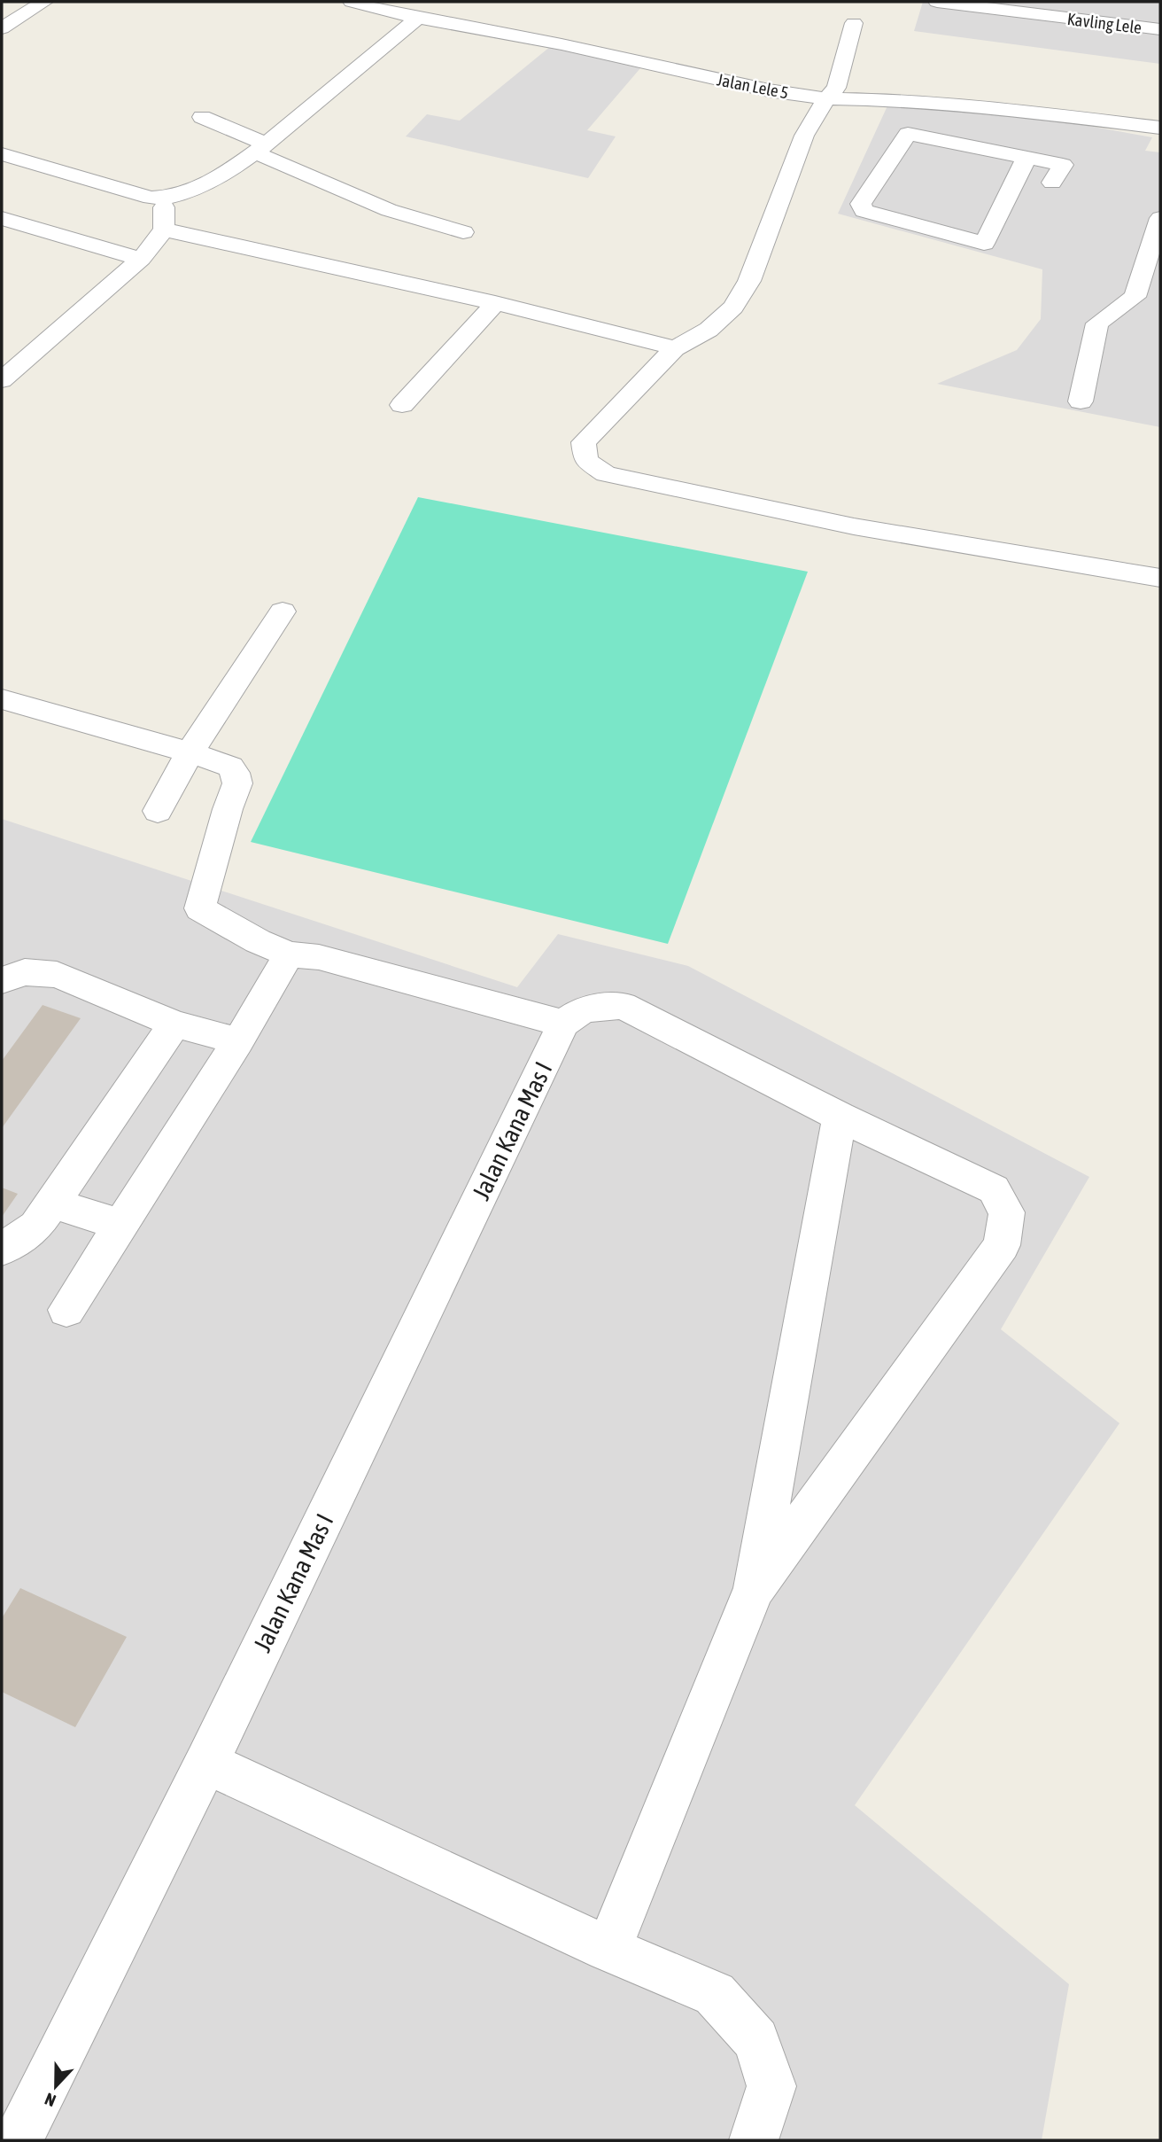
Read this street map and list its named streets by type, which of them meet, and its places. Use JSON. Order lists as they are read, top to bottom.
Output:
{
  "streets": {
    "street": ["Kavling Lele", "Jalan Lele 5", "Jalan Kana Mas I"]
  },
  "north": "bottom"
}
